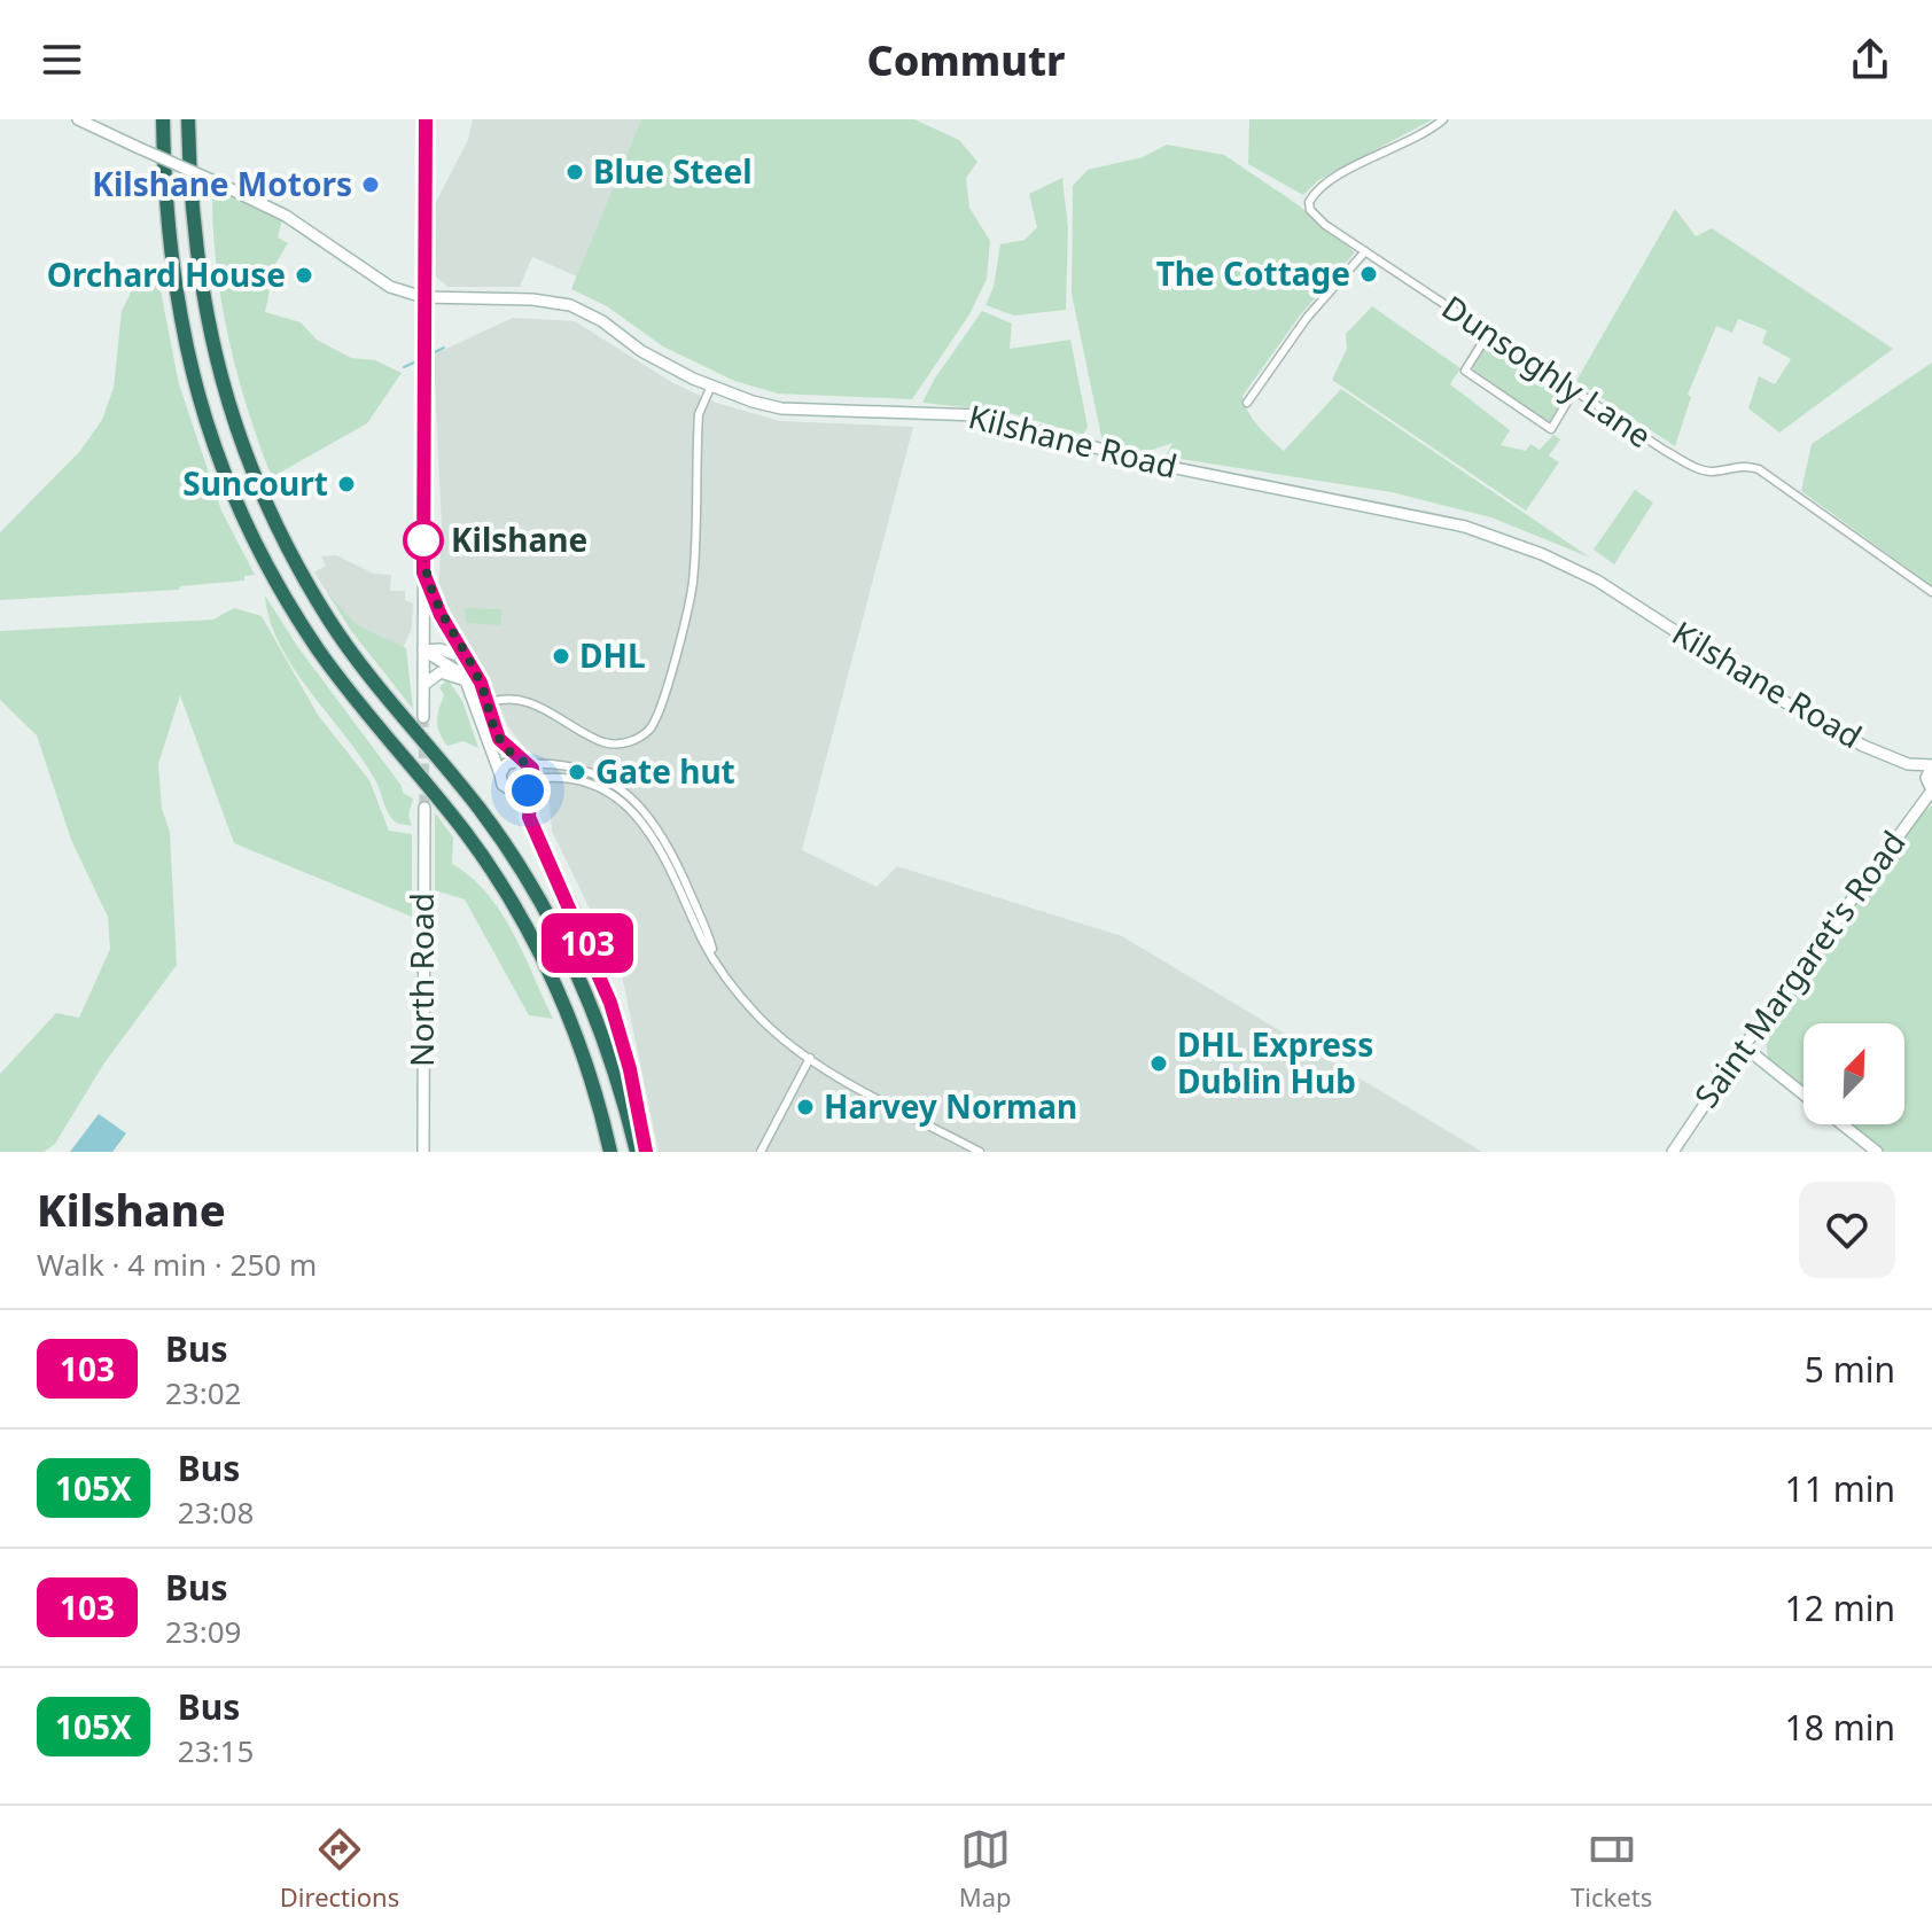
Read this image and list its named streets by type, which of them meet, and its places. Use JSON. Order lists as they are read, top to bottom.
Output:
{
  "streets": {
    "main road": ["Kilshane Road", "Saint Margaret's Road", "North Road"],
    "street": ["Dunsoghly Lane"]
  },
  "crossings": [
    ["Kilshane Road", "Saint Margaret's Road"]
  ],
  "places": [
    "Blue Steel",
    "Kilshane Motors",
    "The Cottage",
    "Orchard House",
    "Suncourt",
    "Kilshane",
    "DHL",
    "Gate hut",
    "DHL Express Dublin Hub",
    "Harvey Norman"
  ],
  "lines": ["bus line 103"],
  "north": "top right",
  "page": {
    "header": "Commutr",
    "on_map": "103",
    "heading": ["Kilshane", "Walk · 4 min · 250 m"],
    "list": [
      {
        "mark": "103",
        "name": "Bus",
        "note": "23:02",
        "value": "5 min"
      },
      {
        "mark": "105X",
        "name": "Bus",
        "note": "23:08",
        "value": "11 min"
      },
      {
        "mark": "103",
        "name": "Bus",
        "note": "23:09",
        "value": "12 min"
      },
      {
        "mark": "105X",
        "name": "Bus",
        "note": "23:15",
        "value": "18 min"
      }
    ],
    "tabs": ["Directions", "Map", "Tickets"]
  }
}
